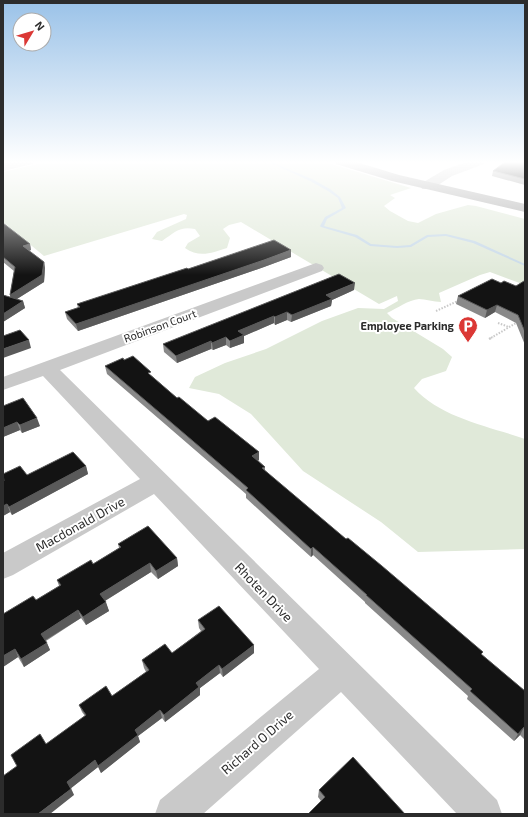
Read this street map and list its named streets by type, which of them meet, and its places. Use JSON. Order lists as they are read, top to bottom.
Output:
{
  "streets": {
    "street": [
      "Robinson Court",
      "Macdonald Drive",
      "Rhoten Drive",
      "Richard O Drive"
    ]
  },
  "crossings": [
    ["Robinson Court", "Rhoten Drive"],
    ["Macdonald Drive", "Rhoten Drive"],
    ["Rhoten Drive", "Richard O Drive"]
  ],
  "places": {
    "parking": ["Employee Parking"]
  },
  "north": "top right"
}
